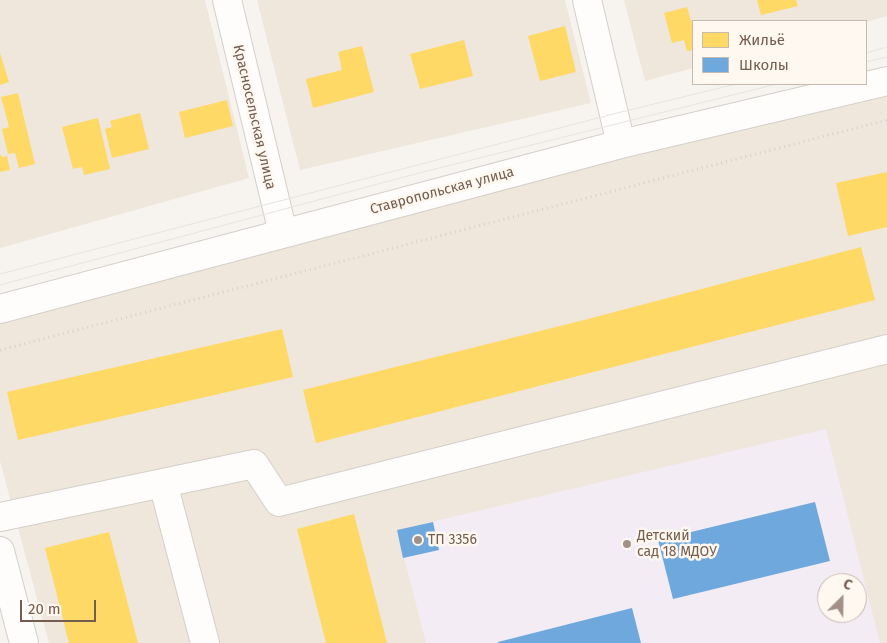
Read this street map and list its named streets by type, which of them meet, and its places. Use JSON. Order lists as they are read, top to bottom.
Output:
{
  "streets": {
    "street": ["Красносельская улица", "Ставропольская улица"]
  },
  "crossings": [
    ["Красносельская улица", "Ставропольская улица"]
  ],
  "places": ["ТП 3356", "Детский сад 18 МДОУ"],
  "legend": ["Жильё", "Школы"],
  "scale_bar": "20 m",
  "north": "top right"
}
